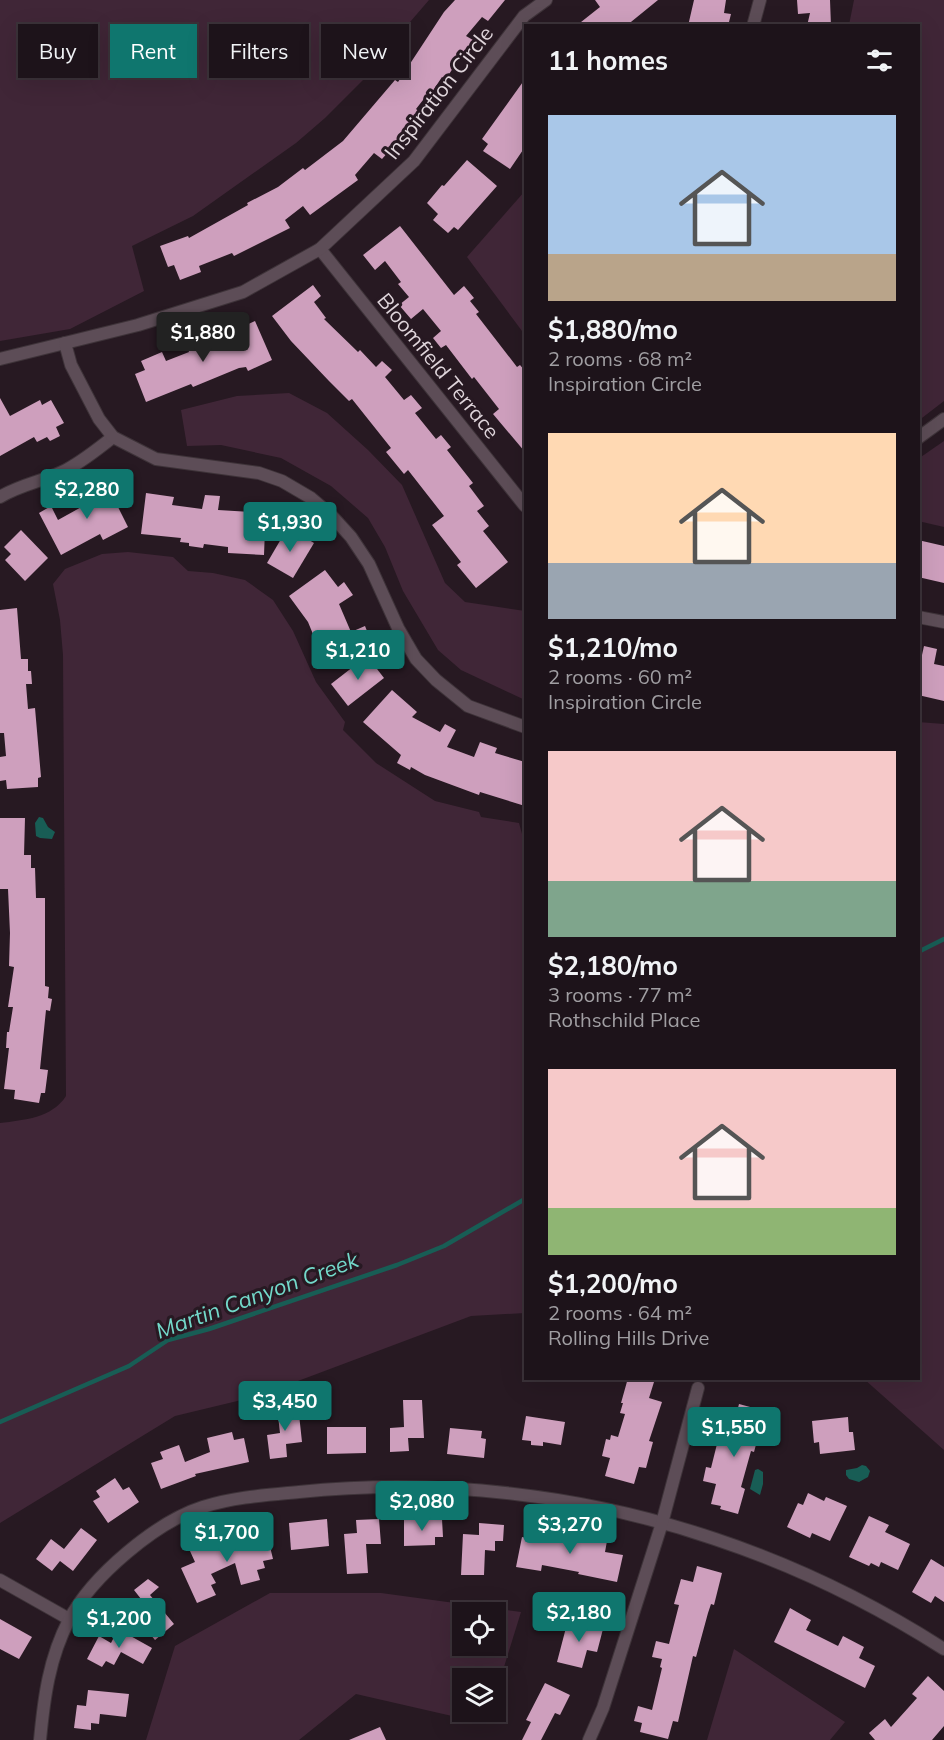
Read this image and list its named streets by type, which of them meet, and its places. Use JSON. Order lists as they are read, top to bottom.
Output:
{
  "streets": {
    "street": ["Inspiration Circle", "Bloomfield Terrace"]
  },
  "crossings": [
    ["Inspiration Circle", "Bloomfield Terrace"]
  ],
  "water": ["Martin Canyon Creek"],
  "page": {
    "chip": [
      "Buy",
      "Rent",
      "Filters",
      "New"
    ],
    "heading": "11 homes",
    "list": [
      {
        "name": "$1,880/mo",
        "note": "2 rooms · 68 m² · Inspiration Circle"
      },
      {
        "name": "$1,210/mo",
        "note": "2 rooms · 60 m² · Inspiration Circle"
      },
      {
        "name": "$2,180/mo",
        "note": "3 rooms · 77 m² · Rothschild Place"
      },
      {
        "name": "$1,200/mo",
        "note": "2 rooms · 64 m² · Rolling Hills Drive"
      }
    ],
    "price": [
      "$1,880",
      "$2,280",
      "$1,930",
      "$1,210",
      "$3,450",
      "$1,550",
      "$2,080",
      "$3,270",
      "$1,700",
      "$2,180",
      "$1,200"
    ]
  }
}
